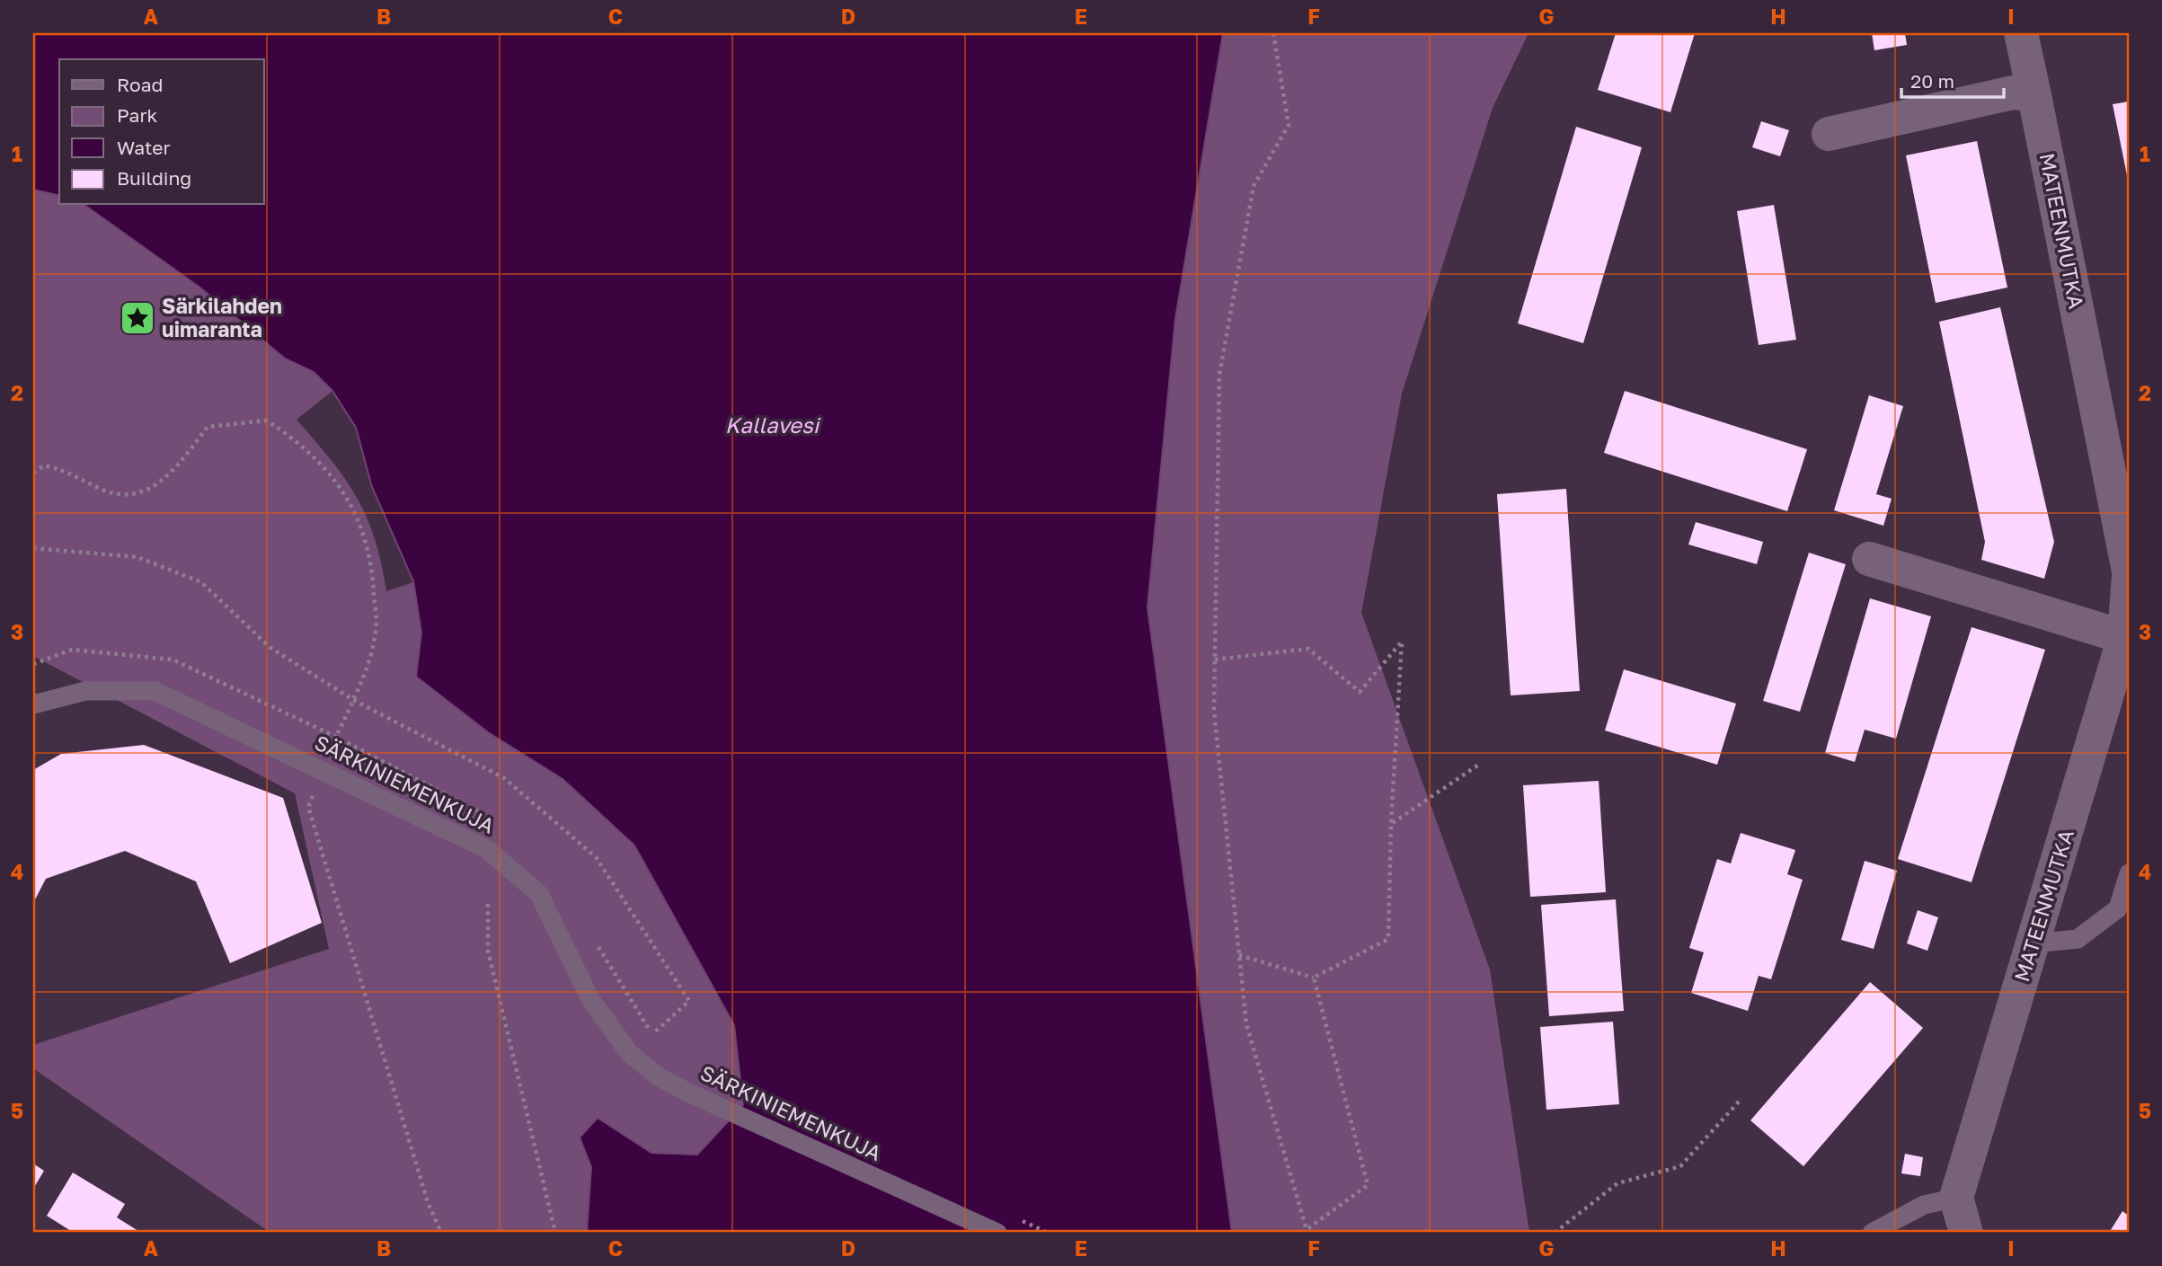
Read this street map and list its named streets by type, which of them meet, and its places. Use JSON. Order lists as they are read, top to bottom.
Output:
{
  "streets": {
    "street": ["MATEENMUTKA"],
    "lane": ["SÄRKINIEMENKUJA"]
  },
  "water": ["Kallavesi"],
  "places": {
    "place": ["Särkilahden uimaranta"]
  },
  "legend": [
    "Road",
    "Park",
    "Water",
    "Building"
  ],
  "scale_bar": "20 m",
  "grid": {
    "columns": [
      "A",
      "B",
      "C",
      "D",
      "E",
      "F",
      "G",
      "H",
      "I"
    ],
    "rows": [
      "1",
      "2",
      "3",
      "4",
      "5"
    ]
  }
}
